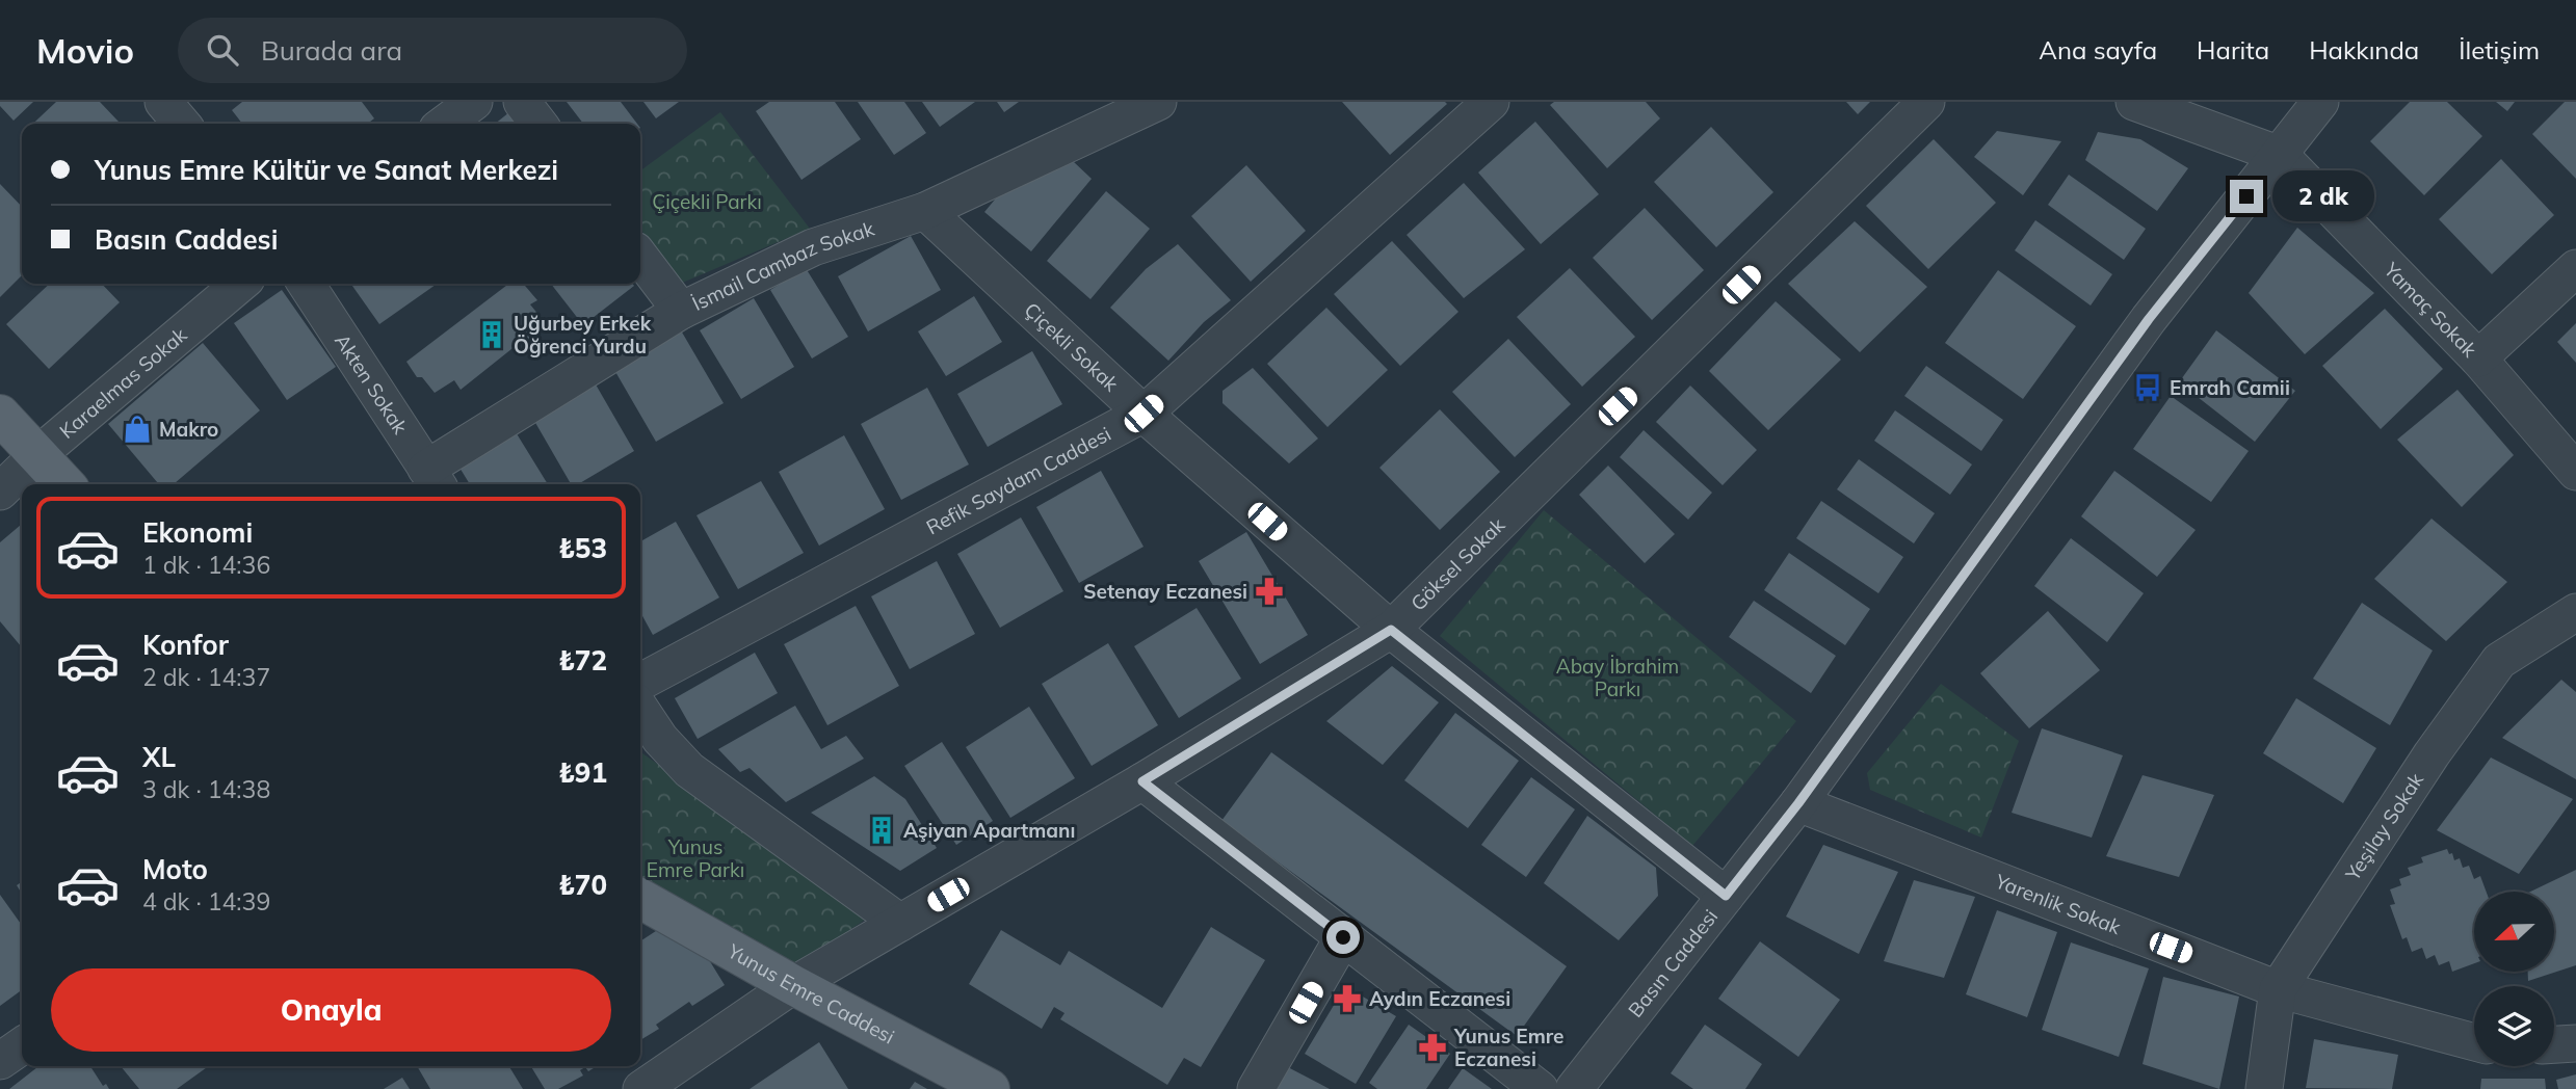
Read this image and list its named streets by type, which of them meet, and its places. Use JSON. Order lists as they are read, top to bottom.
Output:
{
  "streets": {
    "main road": ["Yunus Emre Caddesi"],
    "street": [
      "İsmail Cambaz Sokak",
      "Yamaç Sokak",
      "Çiçekli Sokak",
      "Karaelmas Sokak",
      "Akten Sokak",
      "Refik Saydam Caddesi",
      "Göksel Sokak",
      "Yeşilay Sokak",
      "Yarenlik Sokak",
      "Basın Caddesi"
    ]
  },
  "crossings": [
    ["İsmail Cambaz Sokak", "Çiçekli Sokak"],
    ["İsmail Cambaz Sokak", "Akten Sokak"],
    ["Yamaç Sokak", "Basın Caddesi"],
    ["Çiçekli Sokak", "Refik Saydam Caddesi"],
    ["Çiçekli Sokak", "Göksel Sokak"],
    ["Çiçekli Sokak", "Basın Caddesi"],
    ["Göksel Sokak", "Yunus Emre Caddesi"],
    ["Yeşilay Sokak", "Yarenlik Sokak"],
    ["Yarenlik Sokak", "Basın Caddesi"]
  ],
  "parks": ["Çiçekli Parkı", "Abay İbrahim Parkı", "Yunus Emre Parkı"],
  "places": {
    "building": ["Uğurbey Erkek Öğrenci Yurdu", "Aşiyan Apartmanı"],
    "bus stop": ["Emrah Camii"],
    "shop": ["Makro"],
    "pharmacy": ["Setenay Eczanesi", "Aydın Eczanesi", "Yunus Emre Eczanesi"]
  },
  "north": "left",
  "page": {
    "header": "Movio",
    "search": "Burada ara",
    "nav": [
      "Ana sayfa",
      "Harita",
      "Hakkında",
      "İletişim"
    ],
    "banner": ["Yunus Emre Kültür ve Sanat Merkezi", "Basın Caddesi"],
    "bubble": "2 dk",
    "list": [
      {
        "name": "Ekonomi",
        "note": "1 dk · 14:36",
        "value": "₺53"
      },
      {
        "name": "Konfor",
        "note": "2 dk · 14:37",
        "value": "₺72"
      },
      {
        "name": "XL",
        "note": "3 dk · 14:38",
        "value": "₺91"
      },
      {
        "name": "Moto",
        "note": "4 dk · 14:39",
        "value": "₺70"
      }
    ],
    "buttons": "Onayla"
  }
}
